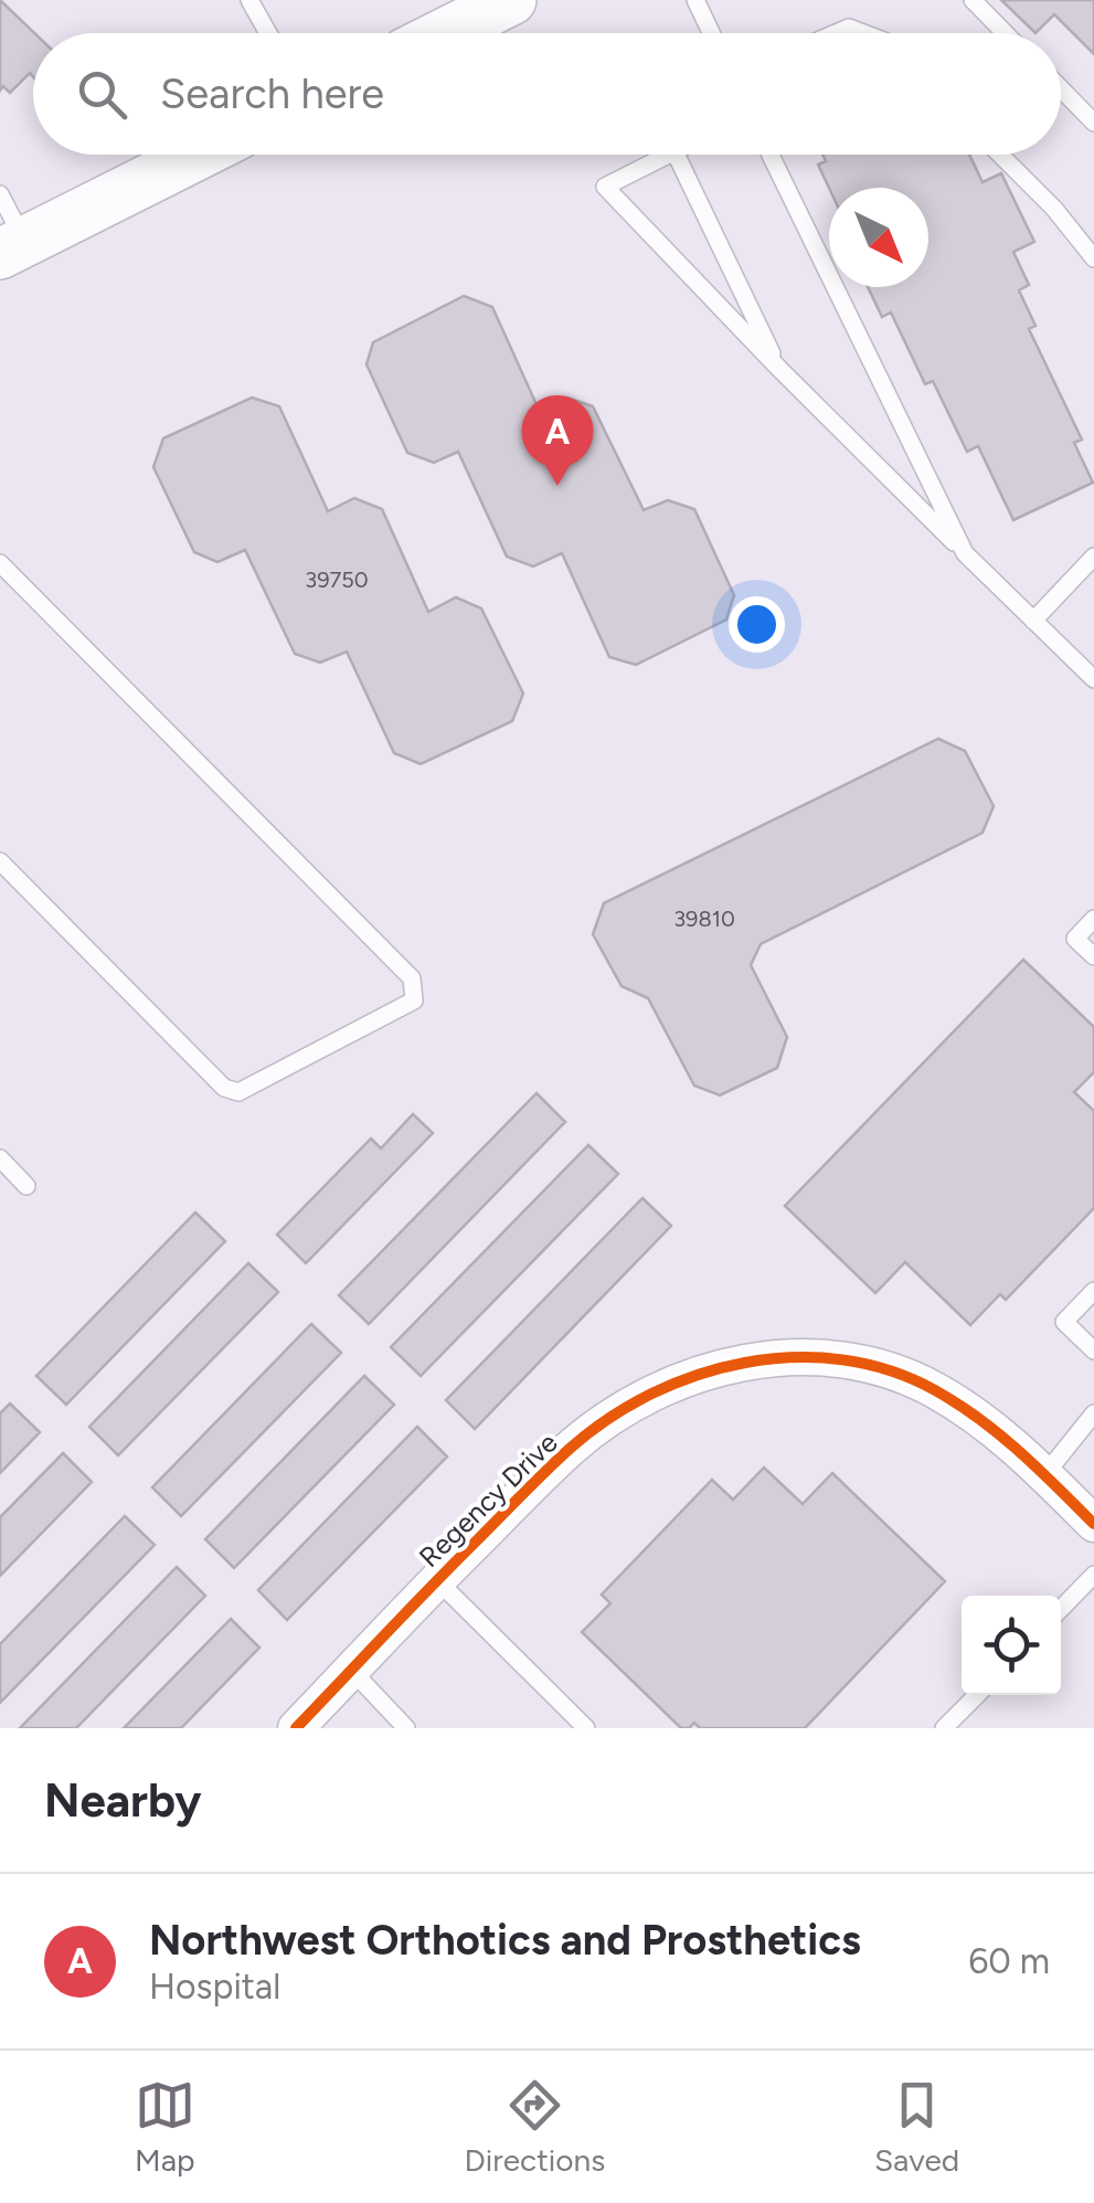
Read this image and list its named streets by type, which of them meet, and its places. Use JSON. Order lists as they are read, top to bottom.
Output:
{
  "streets": {
    "street": ["Regency Drive"]
  },
  "house_numbers": ["39750", "39810"],
  "north": "bottom right",
  "page": {
    "search": "Search here",
    "pins": "A",
    "heading": "Nearby",
    "list": [
      {
        "mark": "A",
        "name": "Northwest Orthotics and Prosthetics",
        "note": "Hospital",
        "value": "60 m"
      }
    ],
    "nav": ["Map", "Directions", "Saved"]
  }
}
